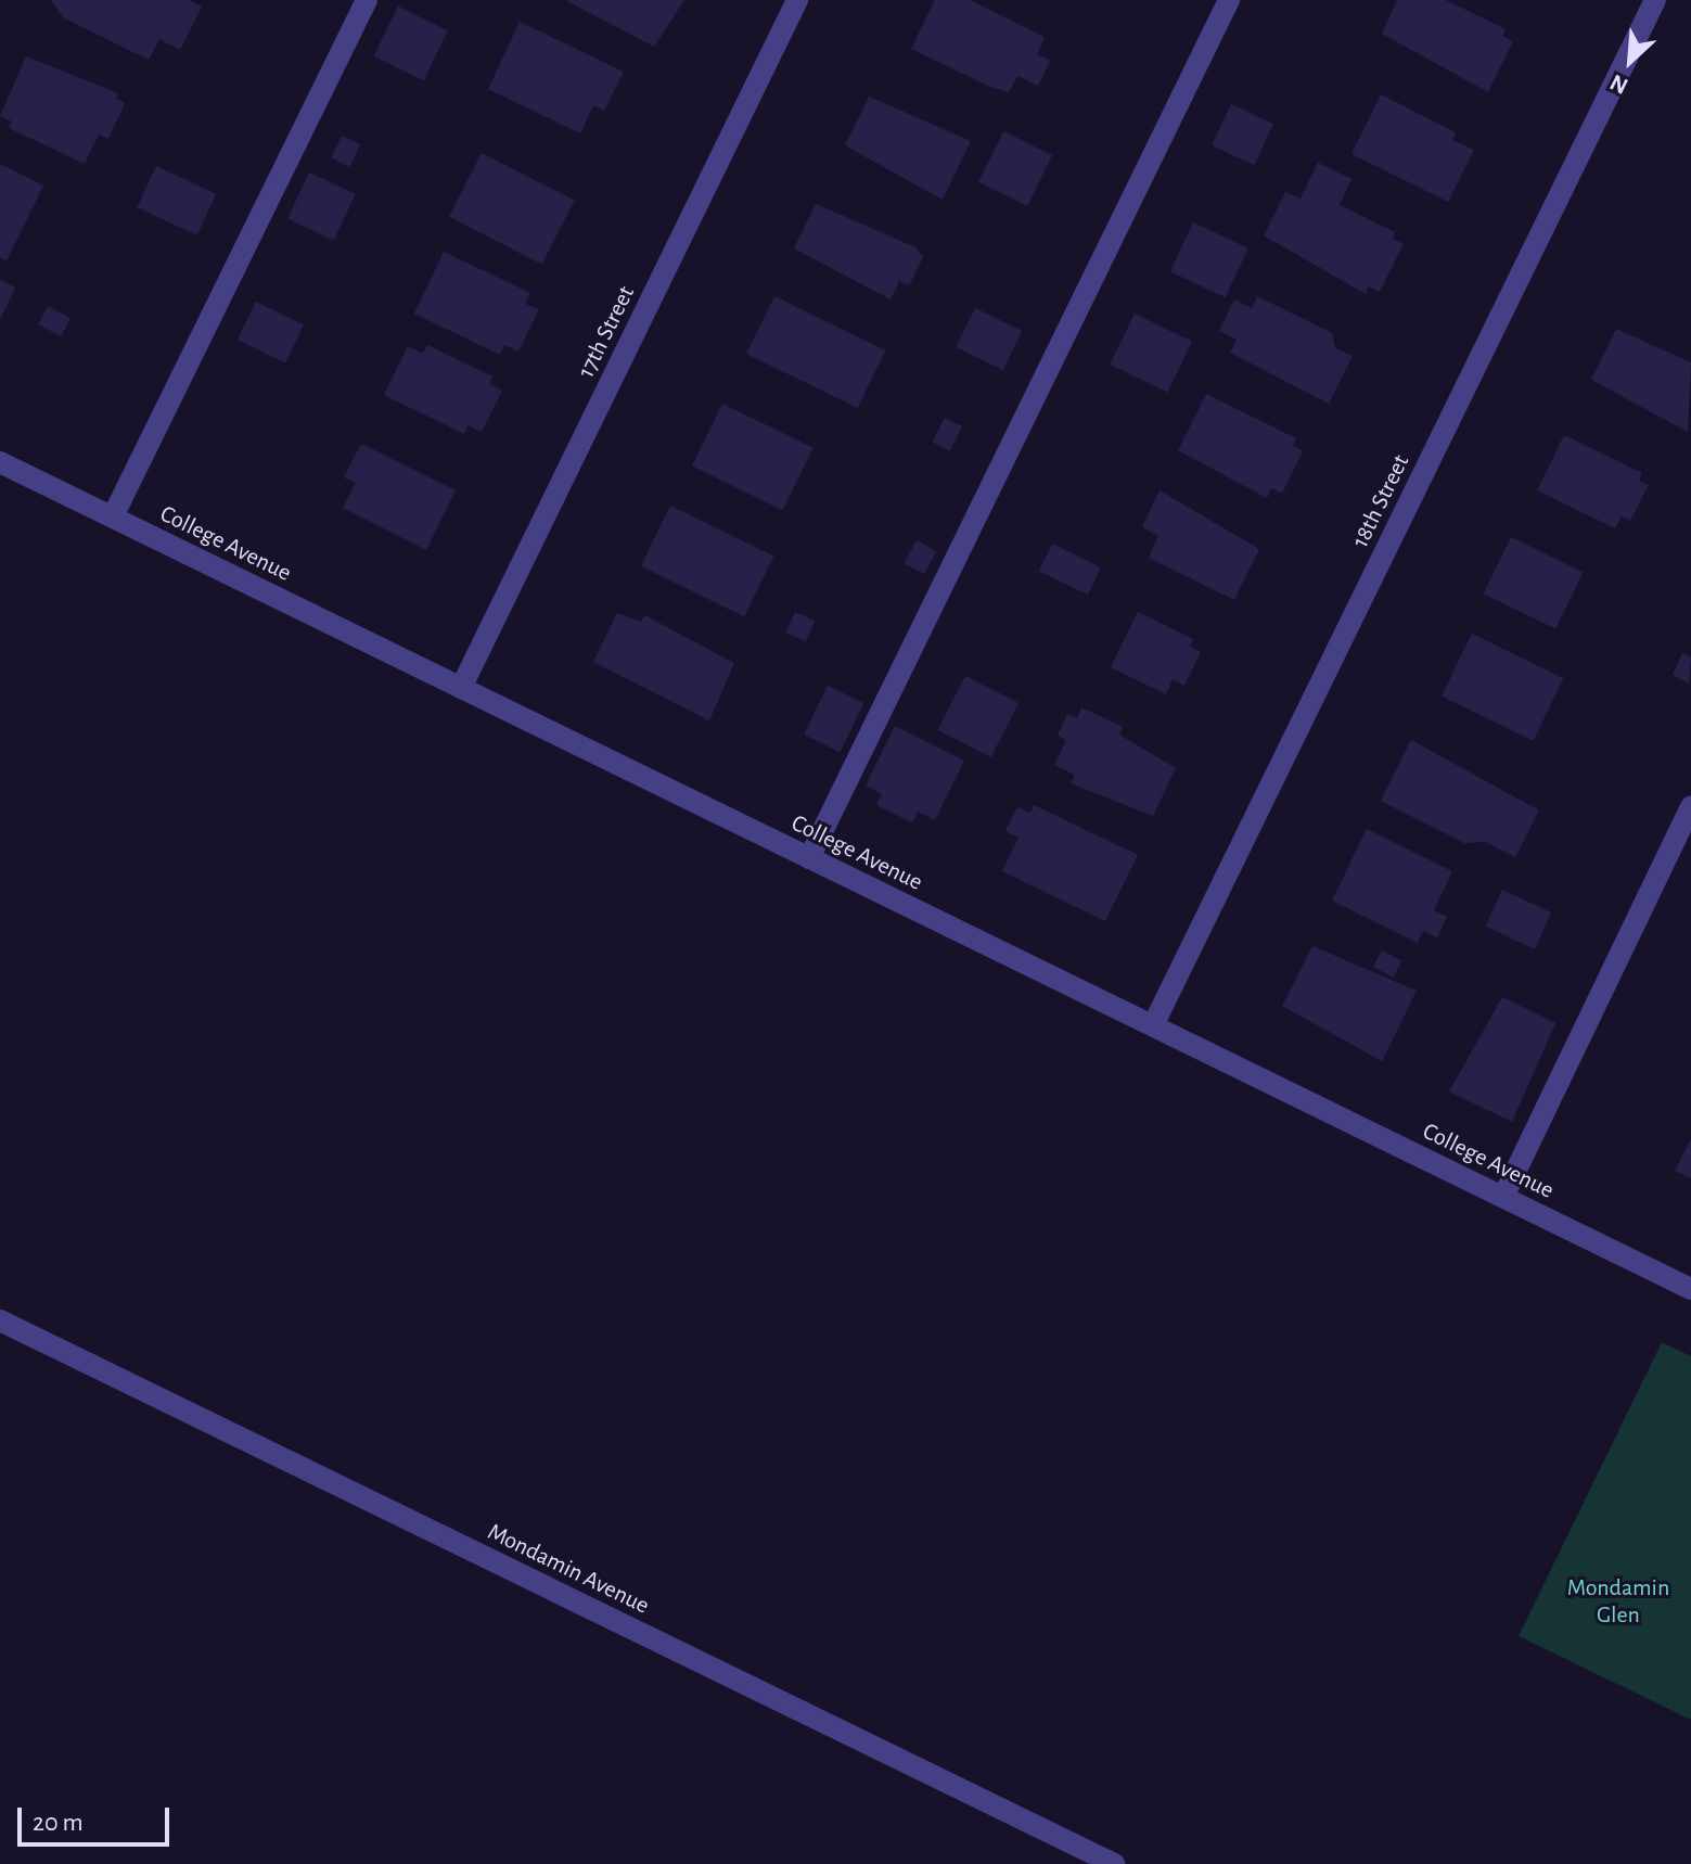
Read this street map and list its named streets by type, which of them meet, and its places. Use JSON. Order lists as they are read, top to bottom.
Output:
{
  "streets": {
    "street": [
      "17th Street",
      "18th Street",
      "College Avenue",
      "Mondamin Avenue"
    ]
  },
  "crossings": [
    ["17th Street", "College Avenue"],
    ["18th Street", "College Avenue"]
  ],
  "parks": ["Mondamin Glen"],
  "scale_bar": "20 m",
  "north": "bottom left"
}
